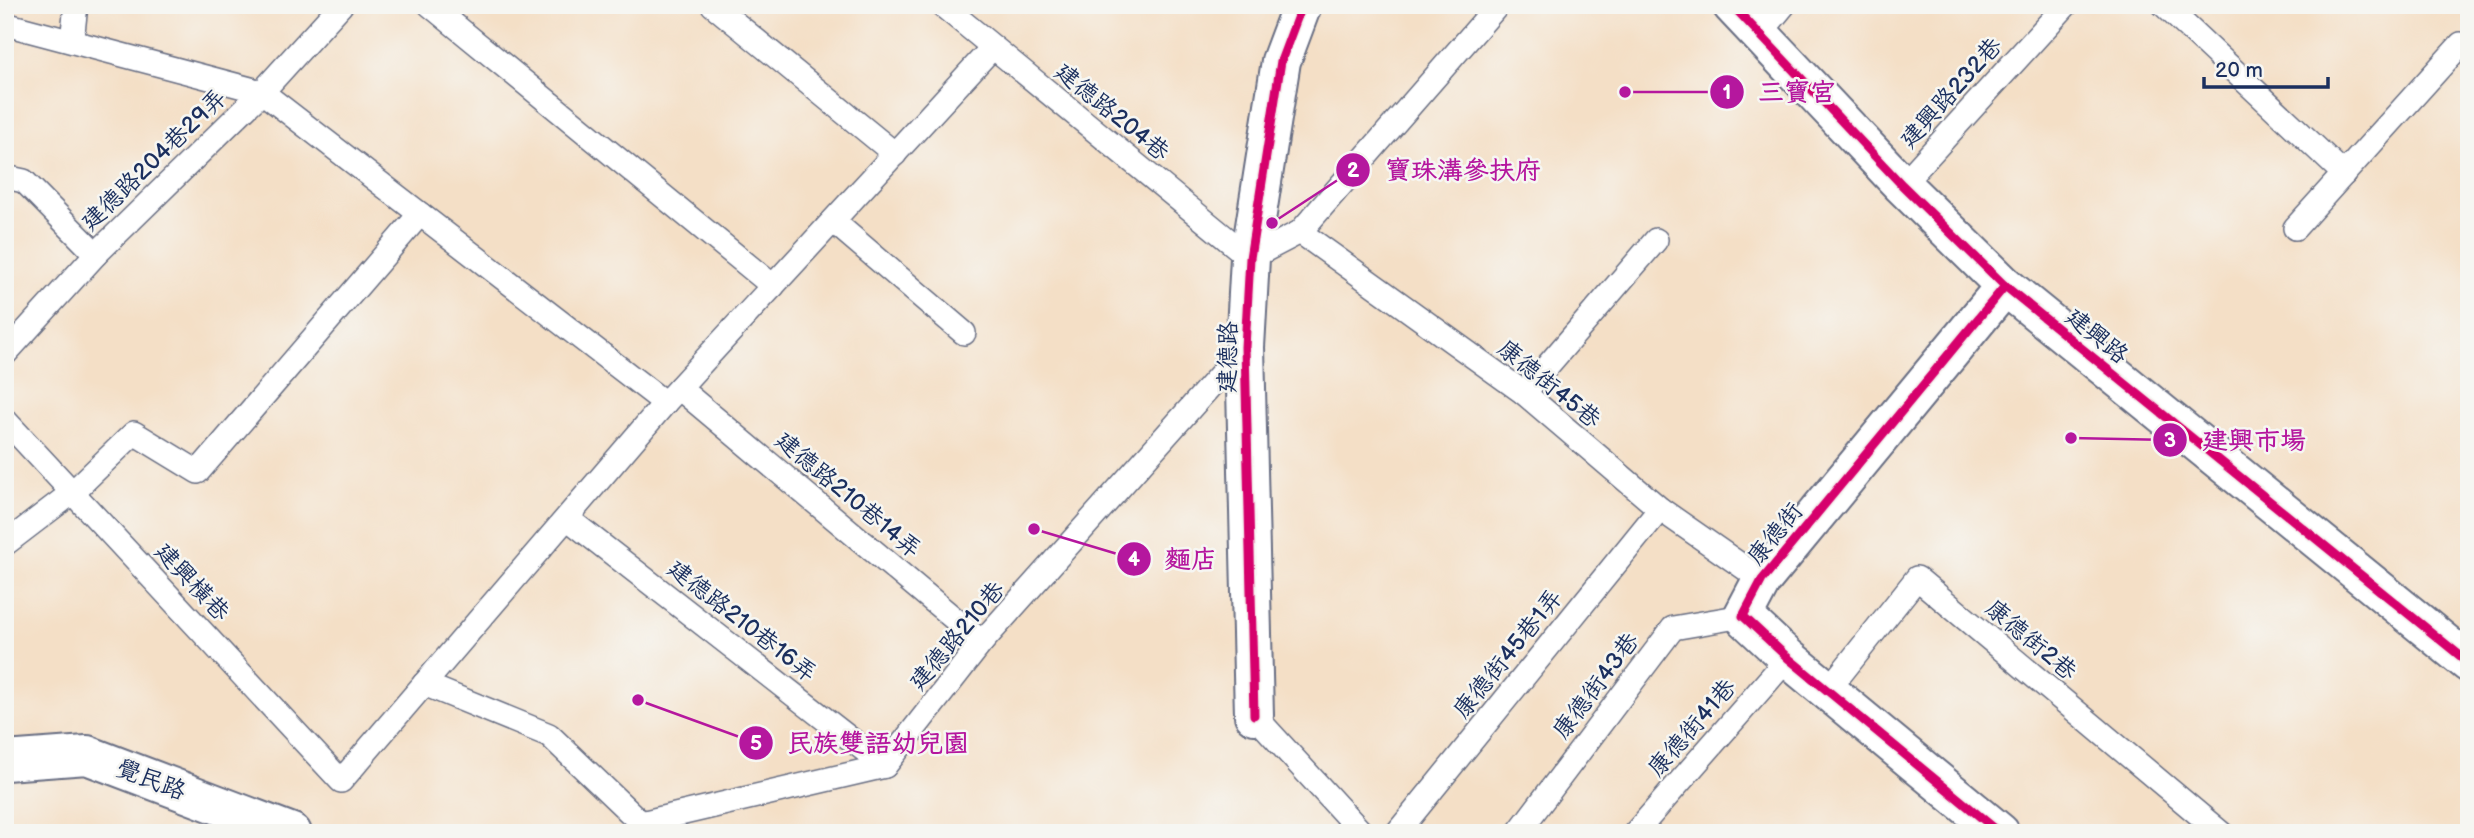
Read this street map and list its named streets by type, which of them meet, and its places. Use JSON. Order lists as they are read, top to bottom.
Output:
{
  "streets": {
    "street": [
      "建興路",
      "建德路",
      "康德街",
      "覺民路"
    ],
    "lane": [
      "建興路232巷",
      "建德路204巷",
      "建德路204巷29弄",
      "康德街45巷",
      "建德路210巷14弄",
      "建興橫巷",
      "建德路210巷16弄",
      "建德路210巷",
      "康德街2巷",
      "康德街45巷1弄",
      "康德街43巷",
      "康德街41巷"
    ]
  },
  "crossings": [
    ["建興路232巷", "建興路"],
    ["建德路204巷", "建德路"],
    ["建德路204巷29弄", "建德路210巷14弄"],
    ["建興路", "康德街"],
    ["建德路", "建德路210巷"],
    ["康德街45巷", "康德街"],
    ["康德街45巷", "康德街45巷1弄"],
    ["建德路210巷14弄", "建德路210巷"],
    ["康德街", "康德街43巷"],
    ["建德路210巷16弄", "建德路210巷"]
  ],
  "places": [
    "三寶宮",
    "寶珠溝參扶府",
    "建興市場",
    "麵店",
    "民族雙語幼兒園"
  ],
  "scale_bar": "20 m"
}
